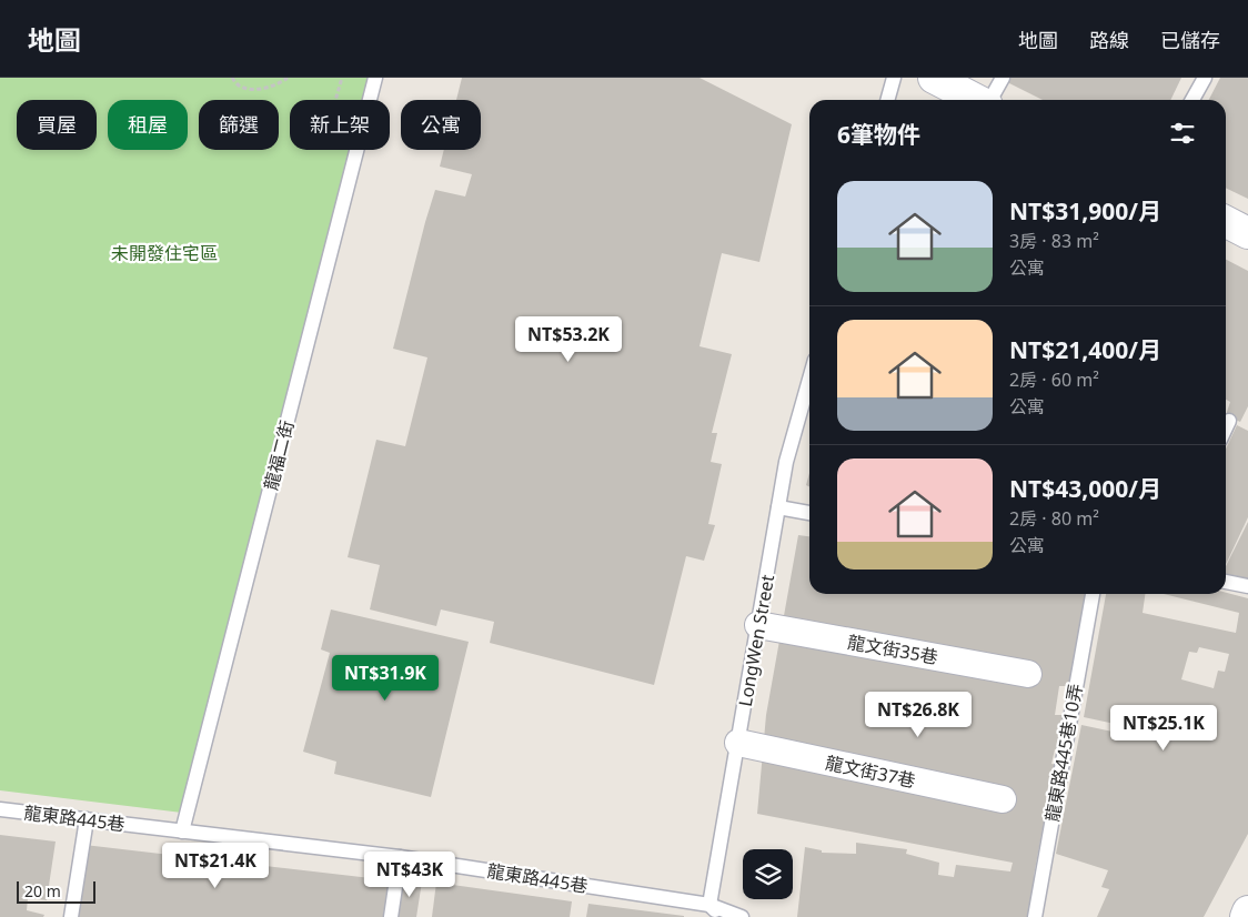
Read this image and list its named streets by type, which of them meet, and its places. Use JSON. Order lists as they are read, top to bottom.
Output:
{
  "streets": {
    "street": ["龍文街35巷", "龍文街37巷"],
    "lane": [
      "龍福二街",
      "LongWen Street",
      "龍東路445巷10弄",
      "龍東路445巷"
    ]
  },
  "crossings": [
    ["龍福二街", "龍東路445巷"],
    ["LongWen Street", "龍文街35巷"],
    ["LongWen Street", "龍文街37巷"],
    ["LongWen Street", "龍東路445巷"]
  ],
  "parks": ["未開發住宅區"],
  "scale_bar": "20 m",
  "page": {
    "header": "地圖",
    "nav": ["地圖", "路線", "已儲存"],
    "chip": [
      "買屋",
      "租屋",
      "篩選",
      "新上架",
      "公寓"
    ],
    "heading": "6筆物件",
    "list": [
      {
        "name": "NT$31,900/月",
        "note": "3房 · 83 m² · 公寓"
      },
      {
        "name": "NT$21,400/月",
        "note": "2房 · 60 m² · 公寓"
      },
      {
        "name": "NT$43,000/月",
        "note": "2房 · 80 m² · 公寓"
      }
    ],
    "price": [
      "NT$53.2K",
      "NT$31.9K",
      "NT$26.8K",
      "NT$25.1K",
      "NT$21.4K",
      "NT$43K"
    ],
    "scale": "20 m"
  }
}
